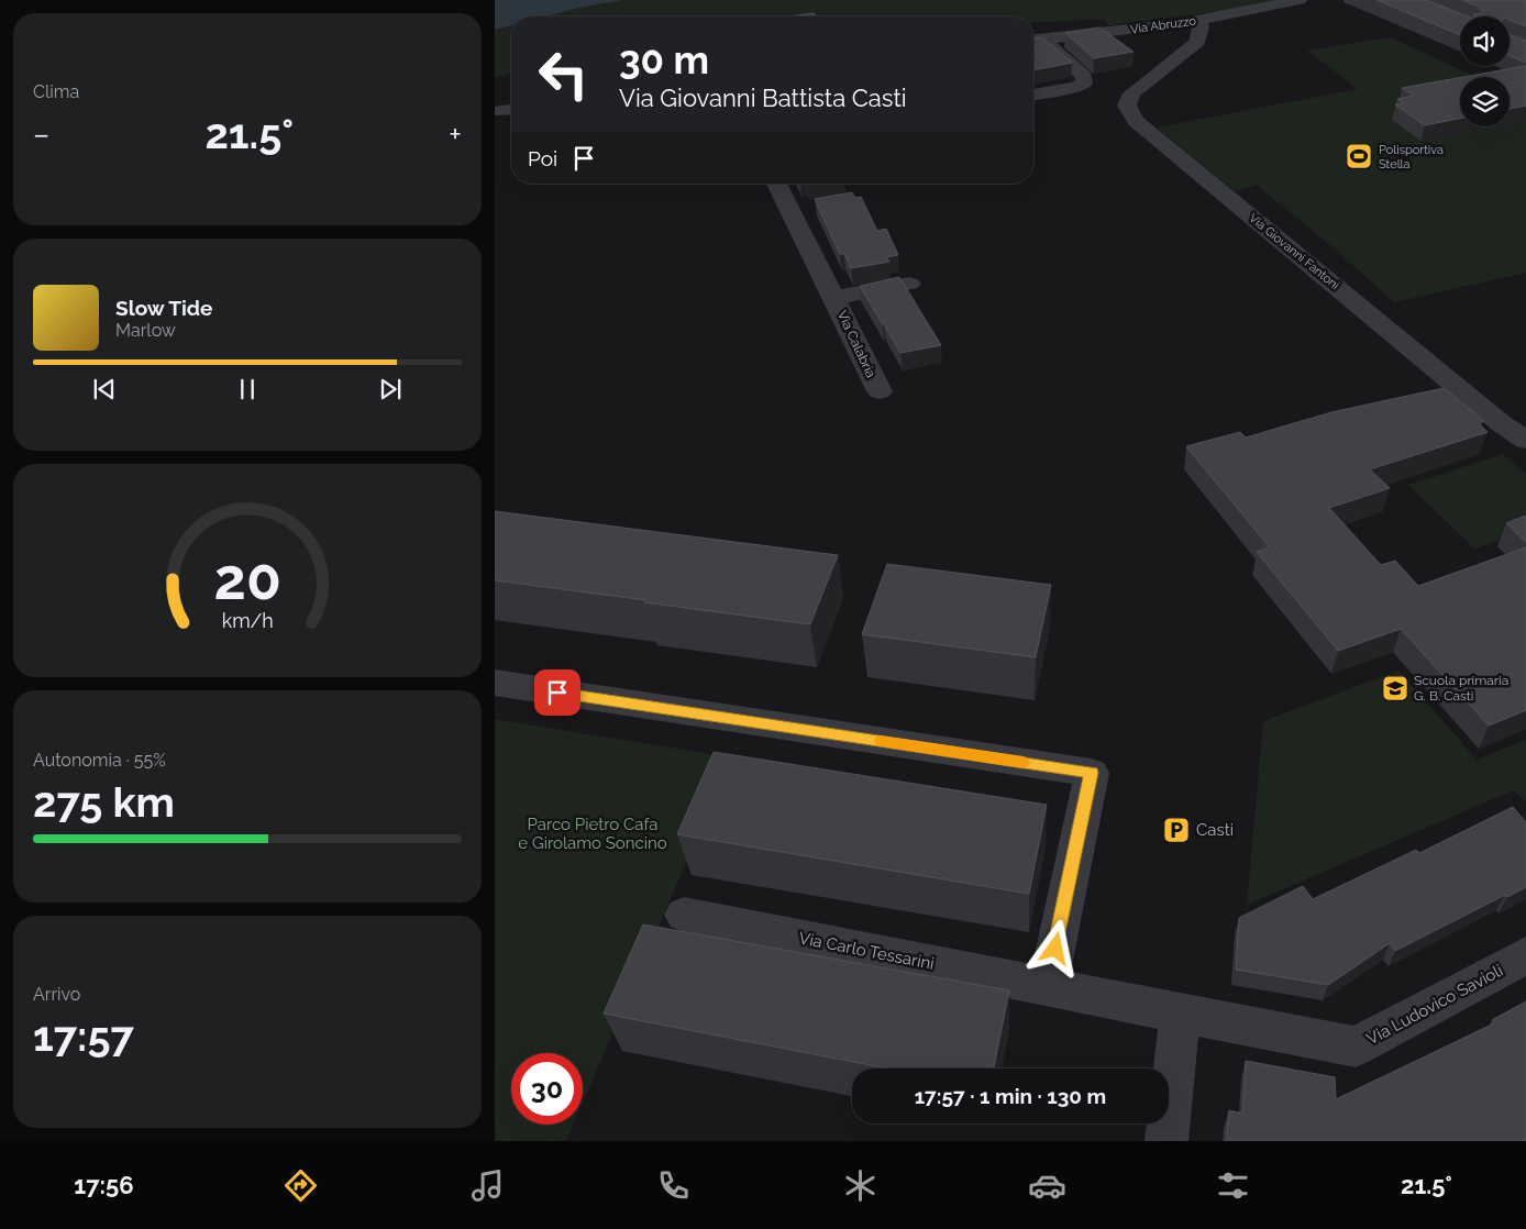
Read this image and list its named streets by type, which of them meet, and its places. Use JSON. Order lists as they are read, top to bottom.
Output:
{
  "streets": {
    "street": [
      "Via Abruzzo",
      "Via Giovanni Fantoni",
      "Via Calabria",
      "Via Carlo Tessarini",
      "Via Ludovico Savioli"
    ]
  },
  "crossings": [
    ["Via Abruzzo", "Via Giovanni Fantoni"],
    ["Via Carlo Tessarini", "Via Ludovico Savioli"]
  ],
  "parks": ["Parco Pietro Cafa e Girolamo Soncino"],
  "places": {
    "sports": ["Polisportiva Stella"],
    "school or university": ["Scuola primaria G. B. Casti"],
    "parking": ["Casti"]
  },
  "page": {
    "tile": [
      "Clima",
      ["Autonomia · 55%", "275 km"],
      ["Arrivo", "17:57"]
    ],
    "turn": ["30 m", "Via Giovanni Battista Casti"],
    "heat": ["−", "21.5°", "+"],
    "then": "Poi",
    "song": ["Slow Tide", "Marlow"],
    "limit": "30",
    "trip": "17:57 · 1 min · 130 m",
    "tabs": ["17:56", "21.5°"],
    "gauge": ["20", "km/h"]
  }
}
